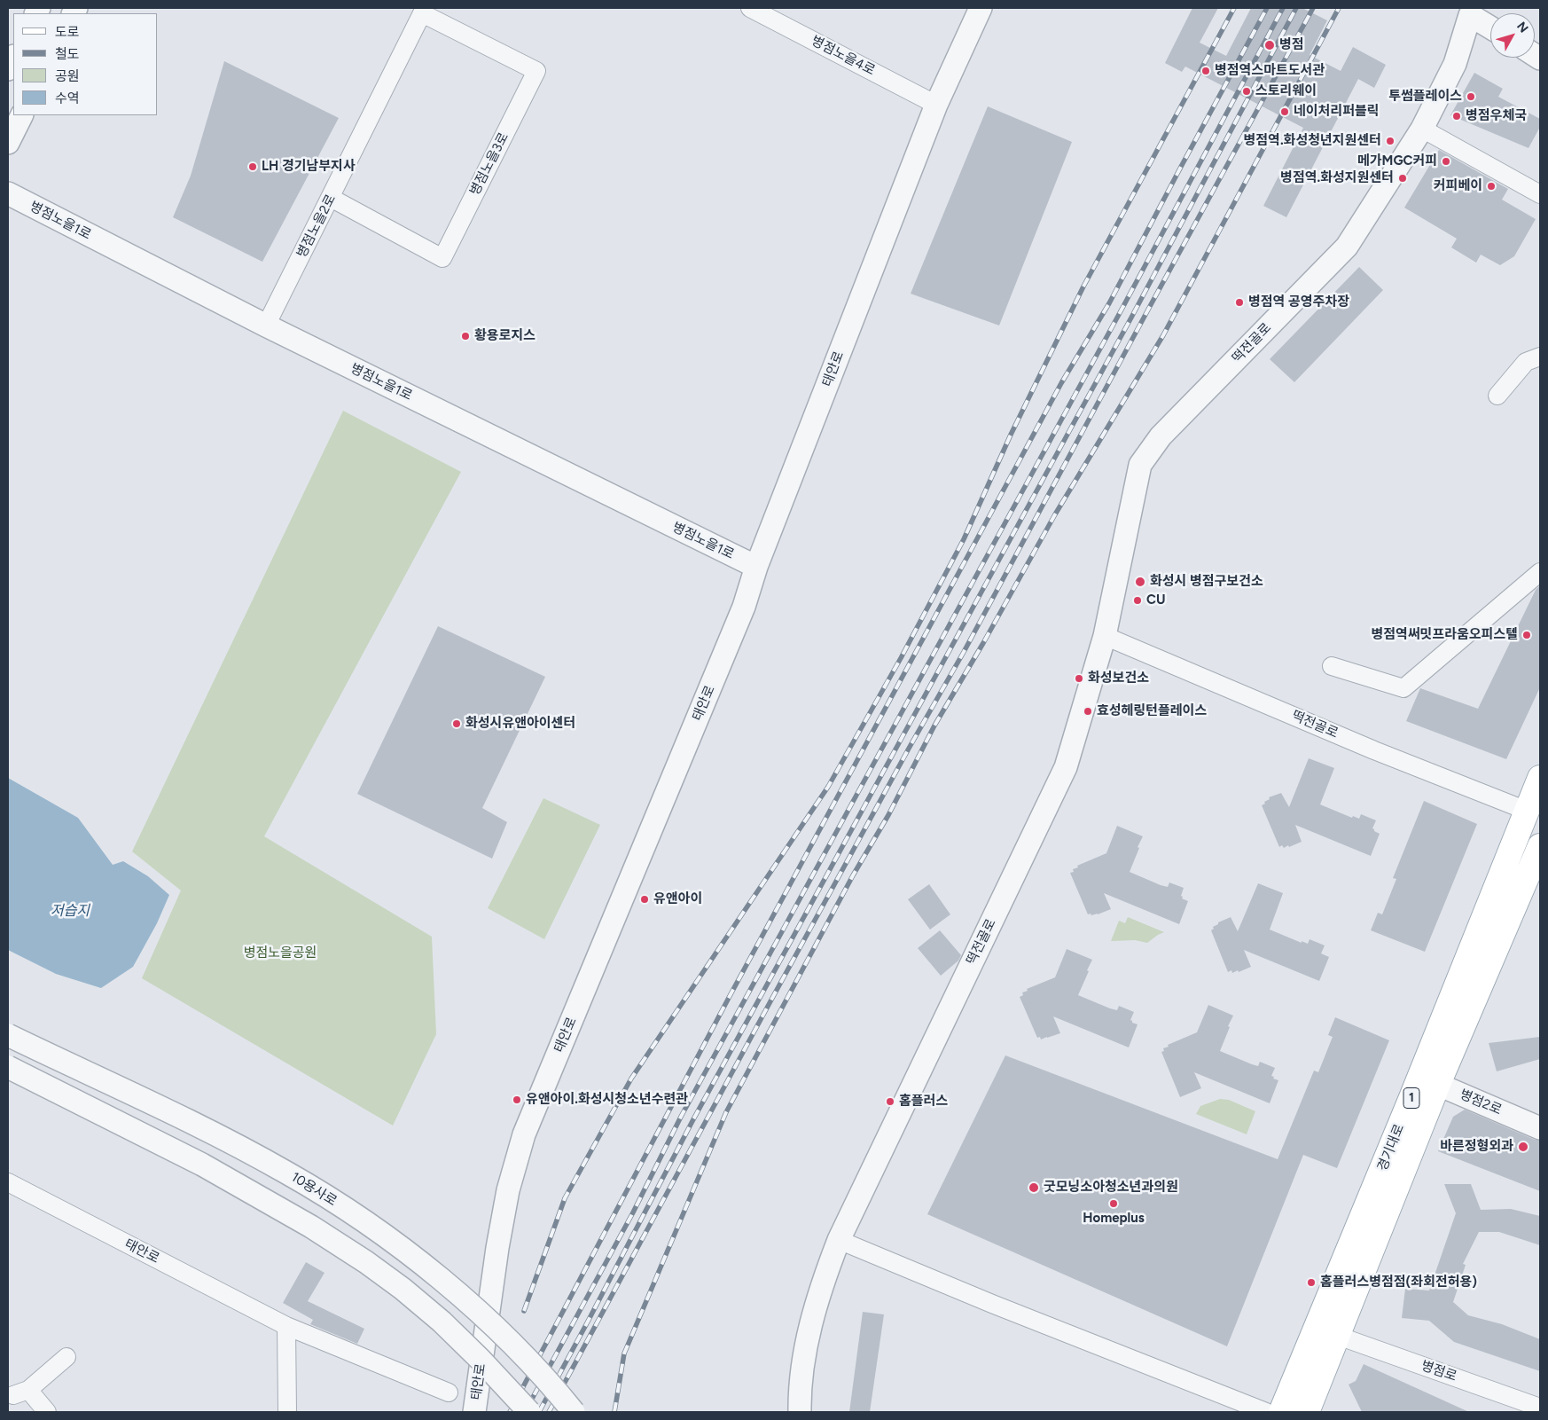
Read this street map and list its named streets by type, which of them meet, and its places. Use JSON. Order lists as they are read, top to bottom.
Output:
{
  "streets": {
    "main road": ["1", "경기대로"],
    "street": [
      "병점노을4로",
      "병점노을3로",
      "병점노을1로",
      "병점노을2로",
      "떡전골로",
      "태안로",
      "병점2로",
      "10용사로",
      "병점로"
    ]
  },
  "crossings": [
    ["병점노을4로", "태안로"],
    ["병점노을3로", "병점노을2로"],
    ["병점노을1로", "병점노을2로"],
    ["병점노을1로", "태안로"],
    ["떡전골로", "경기대로"],
    ["병점2로", "경기대로"],
    ["경기대로", "병점로"]
  ],
  "water": ["저습지"],
  "parks": ["병점노을공원"],
  "places": [
    "병점",
    "병점역스마트도서관",
    "스토리웨이",
    "투썸플레이스",
    "네이처리퍼블릭",
    "병점우체국",
    "병점역.화성청년지원센터",
    "메가MGC커피",
    "LH 경기남부지사",
    "병점역.화성지원센터",
    "커피베이",
    "병점역 공영주차장",
    "황용로지스",
    "화성시 병점구보건소",
    "CU",
    "병점역써밋프라움오피스텔",
    "화성보건소",
    "효성헤링턴플레이스",
    "화성시유앤아이센터",
    "유앤아이",
    "유앤아이.화성시청소년수련관",
    "홈플러스",
    "바른정형외과",
    "굿모닝소아청소년과의원",
    "Homeplus",
    "홈플러스병점점(좌회전허용)"
  ],
  "legend": [
    "도로",
    "철도",
    "공원",
    "수역"
  ],
  "north": "top right"
}
